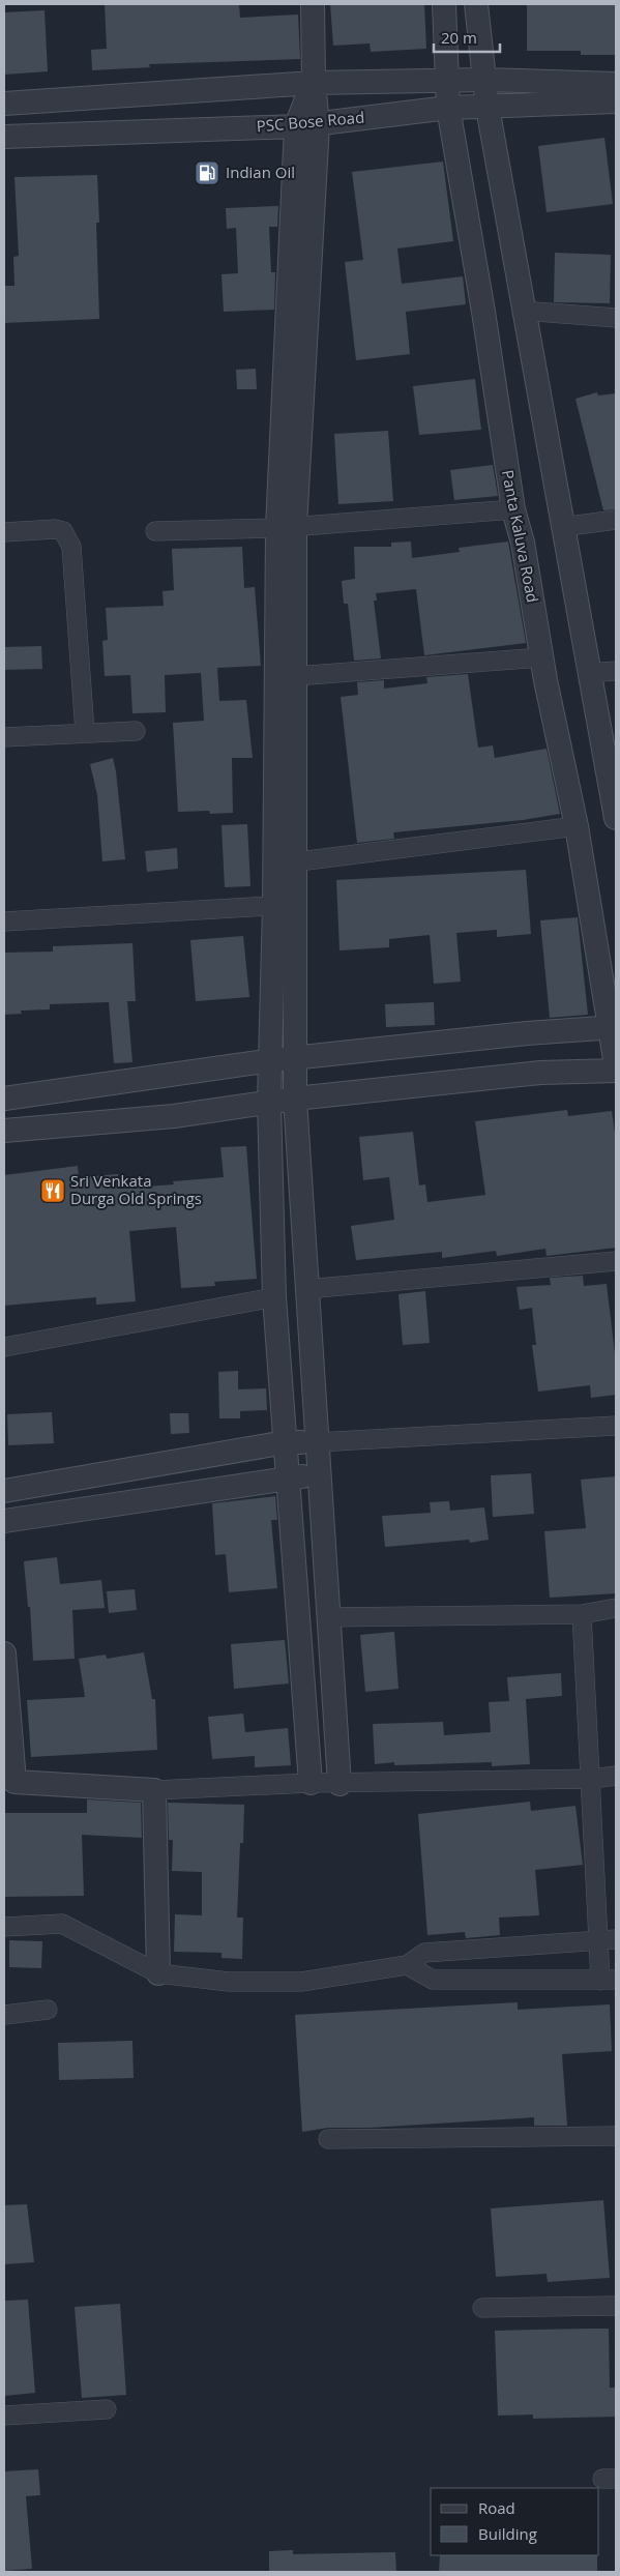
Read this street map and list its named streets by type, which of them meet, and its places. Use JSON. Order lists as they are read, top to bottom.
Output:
{
  "streets": {
    "street": ["PSC Bose Road", "Panta Kaluva Road"]
  },
  "crossings": [
    ["PSC Bose Road", "Panta Kaluva Road"]
  ],
  "places": {
    "fuel station": ["Indian Oil"],
    "restaurant": ["Sri Venkata Durga Old Springs"]
  },
  "legend": ["Road", "Building"],
  "scale_bar": "20 m"
}
